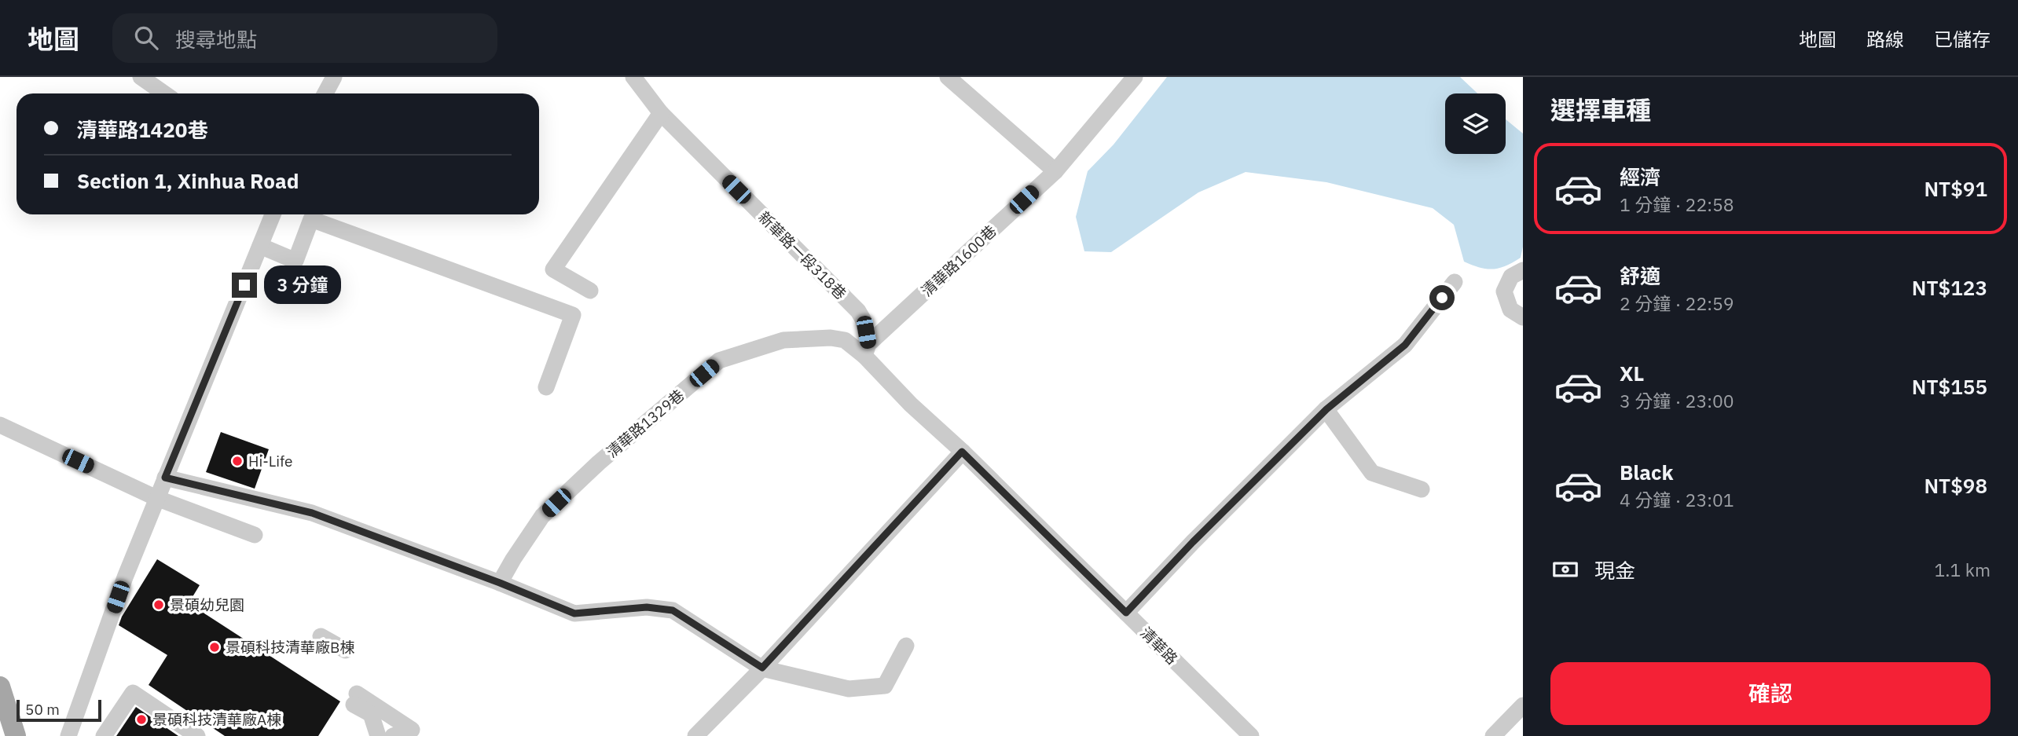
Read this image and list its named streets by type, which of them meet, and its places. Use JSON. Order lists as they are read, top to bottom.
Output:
{
  "streets": {
    "street": [
      "新華路一段318巷",
      "清華路1600巷",
      "清華路1329巷",
      "清華路"
    ]
  },
  "crossings": [
    ["新華路一段318巷", "清華路1600巷"],
    ["新華路一段318巷", "清華路1329巷"],
    ["新華路一段318巷", "清華路"],
    ["清華路1600巷", "清華路1329巷"],
    ["清華路1600巷", "清華路"],
    ["清華路1329巷", "清華路"]
  ],
  "places": [
    "Hi-Life",
    "景碩幼兒園",
    "景碩科技清華廠B棟",
    "景碩科技清華廠A棟"
  ],
  "scale_bar": "50 m",
  "page": {
    "header": "地圖",
    "search": "搜尋地點",
    "nav": ["地圖", "路線", "已儲存"],
    "heading": "選擇車種",
    "banner": ["清華路1420巷", "Section 1, Xinhua Road"],
    "list": [
      {
        "name": "經濟",
        "note": "1 分鐘 · 22:58",
        "value": "NT$91"
      },
      {
        "name": "舒適",
        "note": "2 分鐘 · 22:59",
        "value": "NT$123"
      },
      {
        "name": "XL",
        "note": "3 分鐘 · 23:00",
        "value": "NT$155"
      },
      {
        "name": "Black",
        "note": "4 分鐘 · 23:01",
        "value": "NT$98"
      }
    ],
    "bubble": "3 分鐘",
    "pay": ["現金", "1.1 km"],
    "buttons": "確認",
    "scale": "50 m"
  }
}
